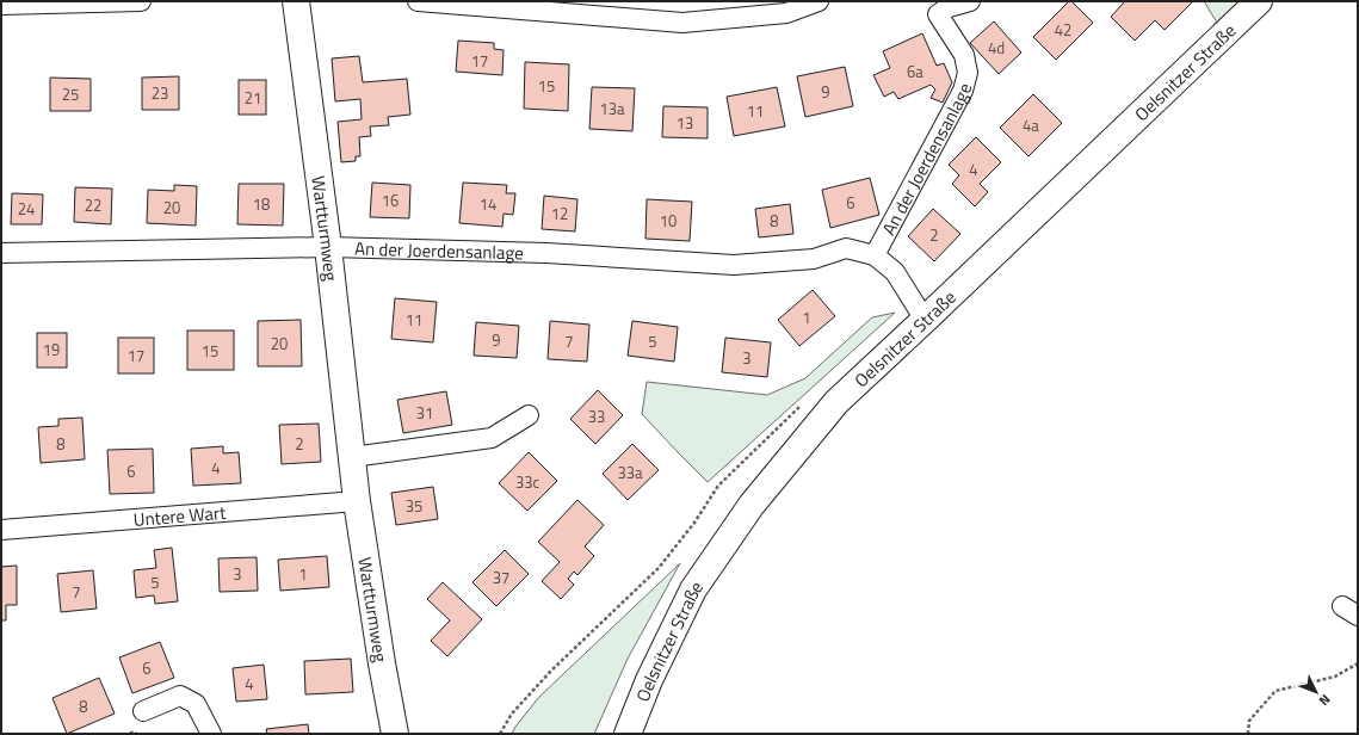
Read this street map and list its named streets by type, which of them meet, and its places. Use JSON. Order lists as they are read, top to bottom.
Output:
{
  "streets": {
    "main road": ["Oelsnitzer Straße", "Wartturmweg"],
    "street": ["An der Joerdensanlage", "Untere Wart"]
  },
  "crossings": [
    ["Oelsnitzer Straße", "An der Joerdensanlage"],
    ["An der Joerdensanlage", "Wartturmweg"],
    ["Wartturmweg", "Untere Wart"]
  ],
  "house_numbers": [
    "42",
    "4d",
    "17",
    "6a",
    "15",
    "9",
    "23",
    "25",
    "21",
    "13a",
    "11",
    "13",
    "4a",
    "4",
    "16",
    "6",
    "18",
    "14",
    "22",
    "20",
    "24",
    "12",
    "10",
    "8",
    "2",
    "1",
    "11",
    "9",
    "7",
    "5",
    "20",
    "19",
    "15",
    "17",
    "3",
    "31",
    "33",
    "8",
    "2",
    "4",
    "6",
    "33a",
    "33c",
    "35",
    "3",
    "1",
    "37",
    "5",
    "7",
    "6",
    "4",
    "8"
  ],
  "north": "bottom right"
}
